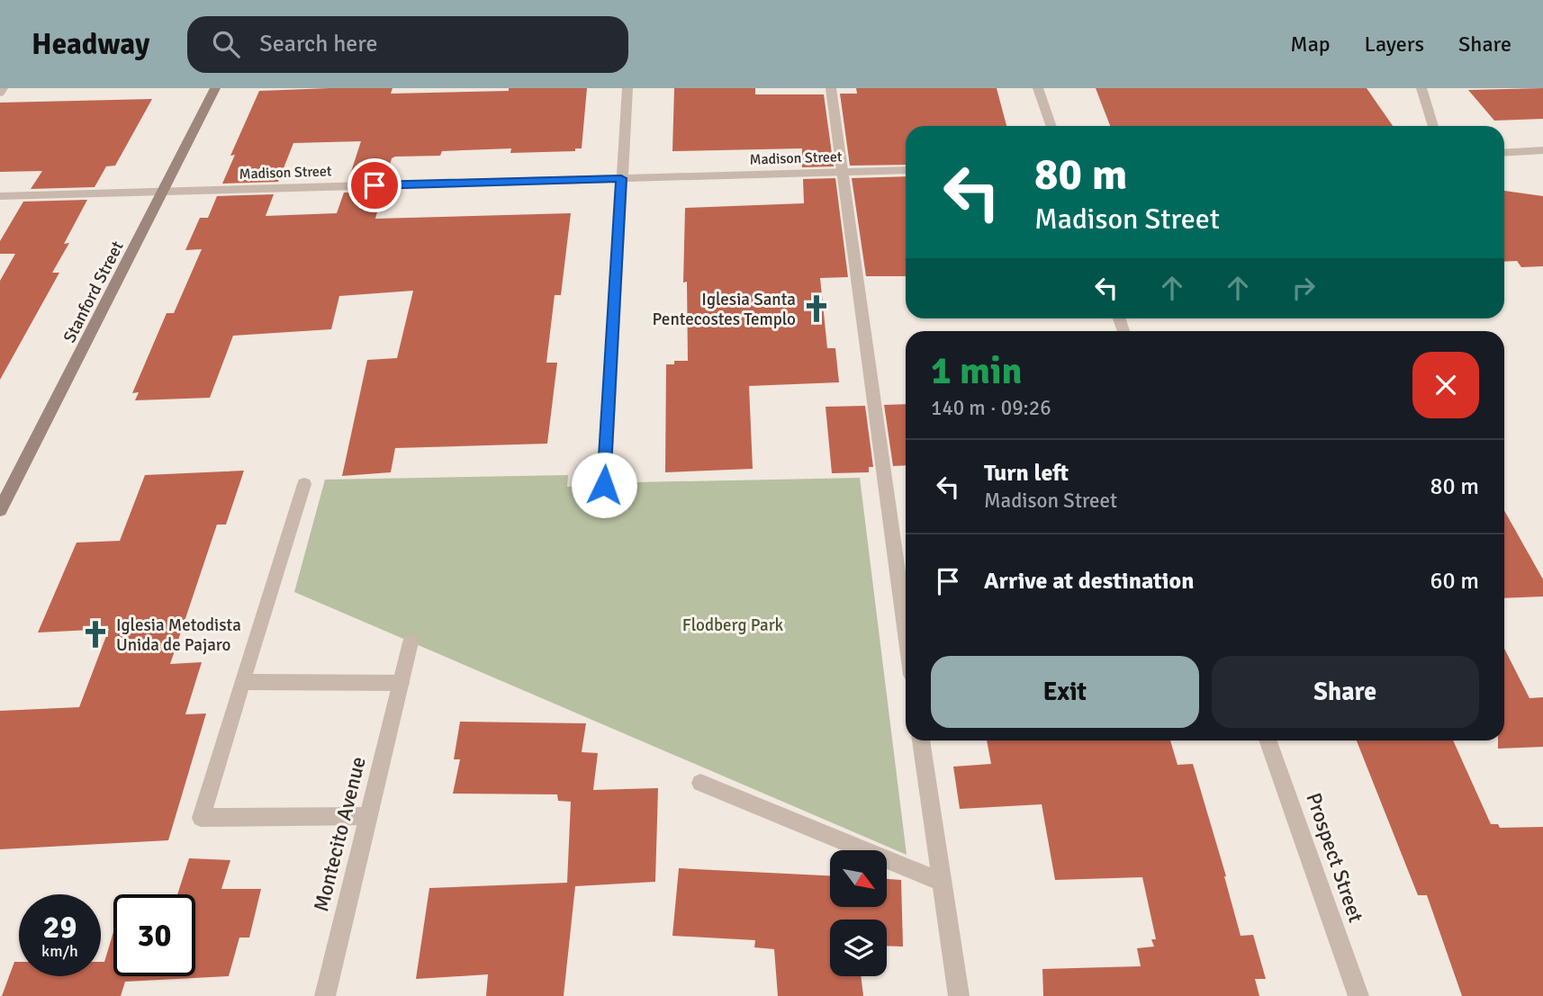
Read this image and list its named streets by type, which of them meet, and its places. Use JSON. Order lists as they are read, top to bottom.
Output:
{
  "streets": {
    "street": [
      "Madison Street",
      "Stanford Street",
      "Montecito Avenue",
      "Prospect Street"
    ]
  },
  "crossings": [
    ["Madison Street", "Stanford Street"]
  ],
  "parks": ["Flodberg Park"],
  "places": {
    "church": ["Iglesia Santa Pentecostes Templo", "Iglesia Metodista Unida de Pajaro"]
  },
  "north": "bottom right",
  "page": {
    "header": "Headway",
    "search": "Search here",
    "nav": ["Map", "Layers", "Share"],
    "turn": ["80 m", "Madison Street"],
    "heading": ["1 min", "140 m · 09:26"],
    "list": [
      {
        "name": "Turn left",
        "note": "Madison Street",
        "value": "80 m"
      },
      {
        "name": "Arrive at destination",
        "value": "60 m"
      }
    ],
    "buttons": ["Exit", "Share"],
    "speed": "29 km/h",
    "limit": "30"
  }
}
